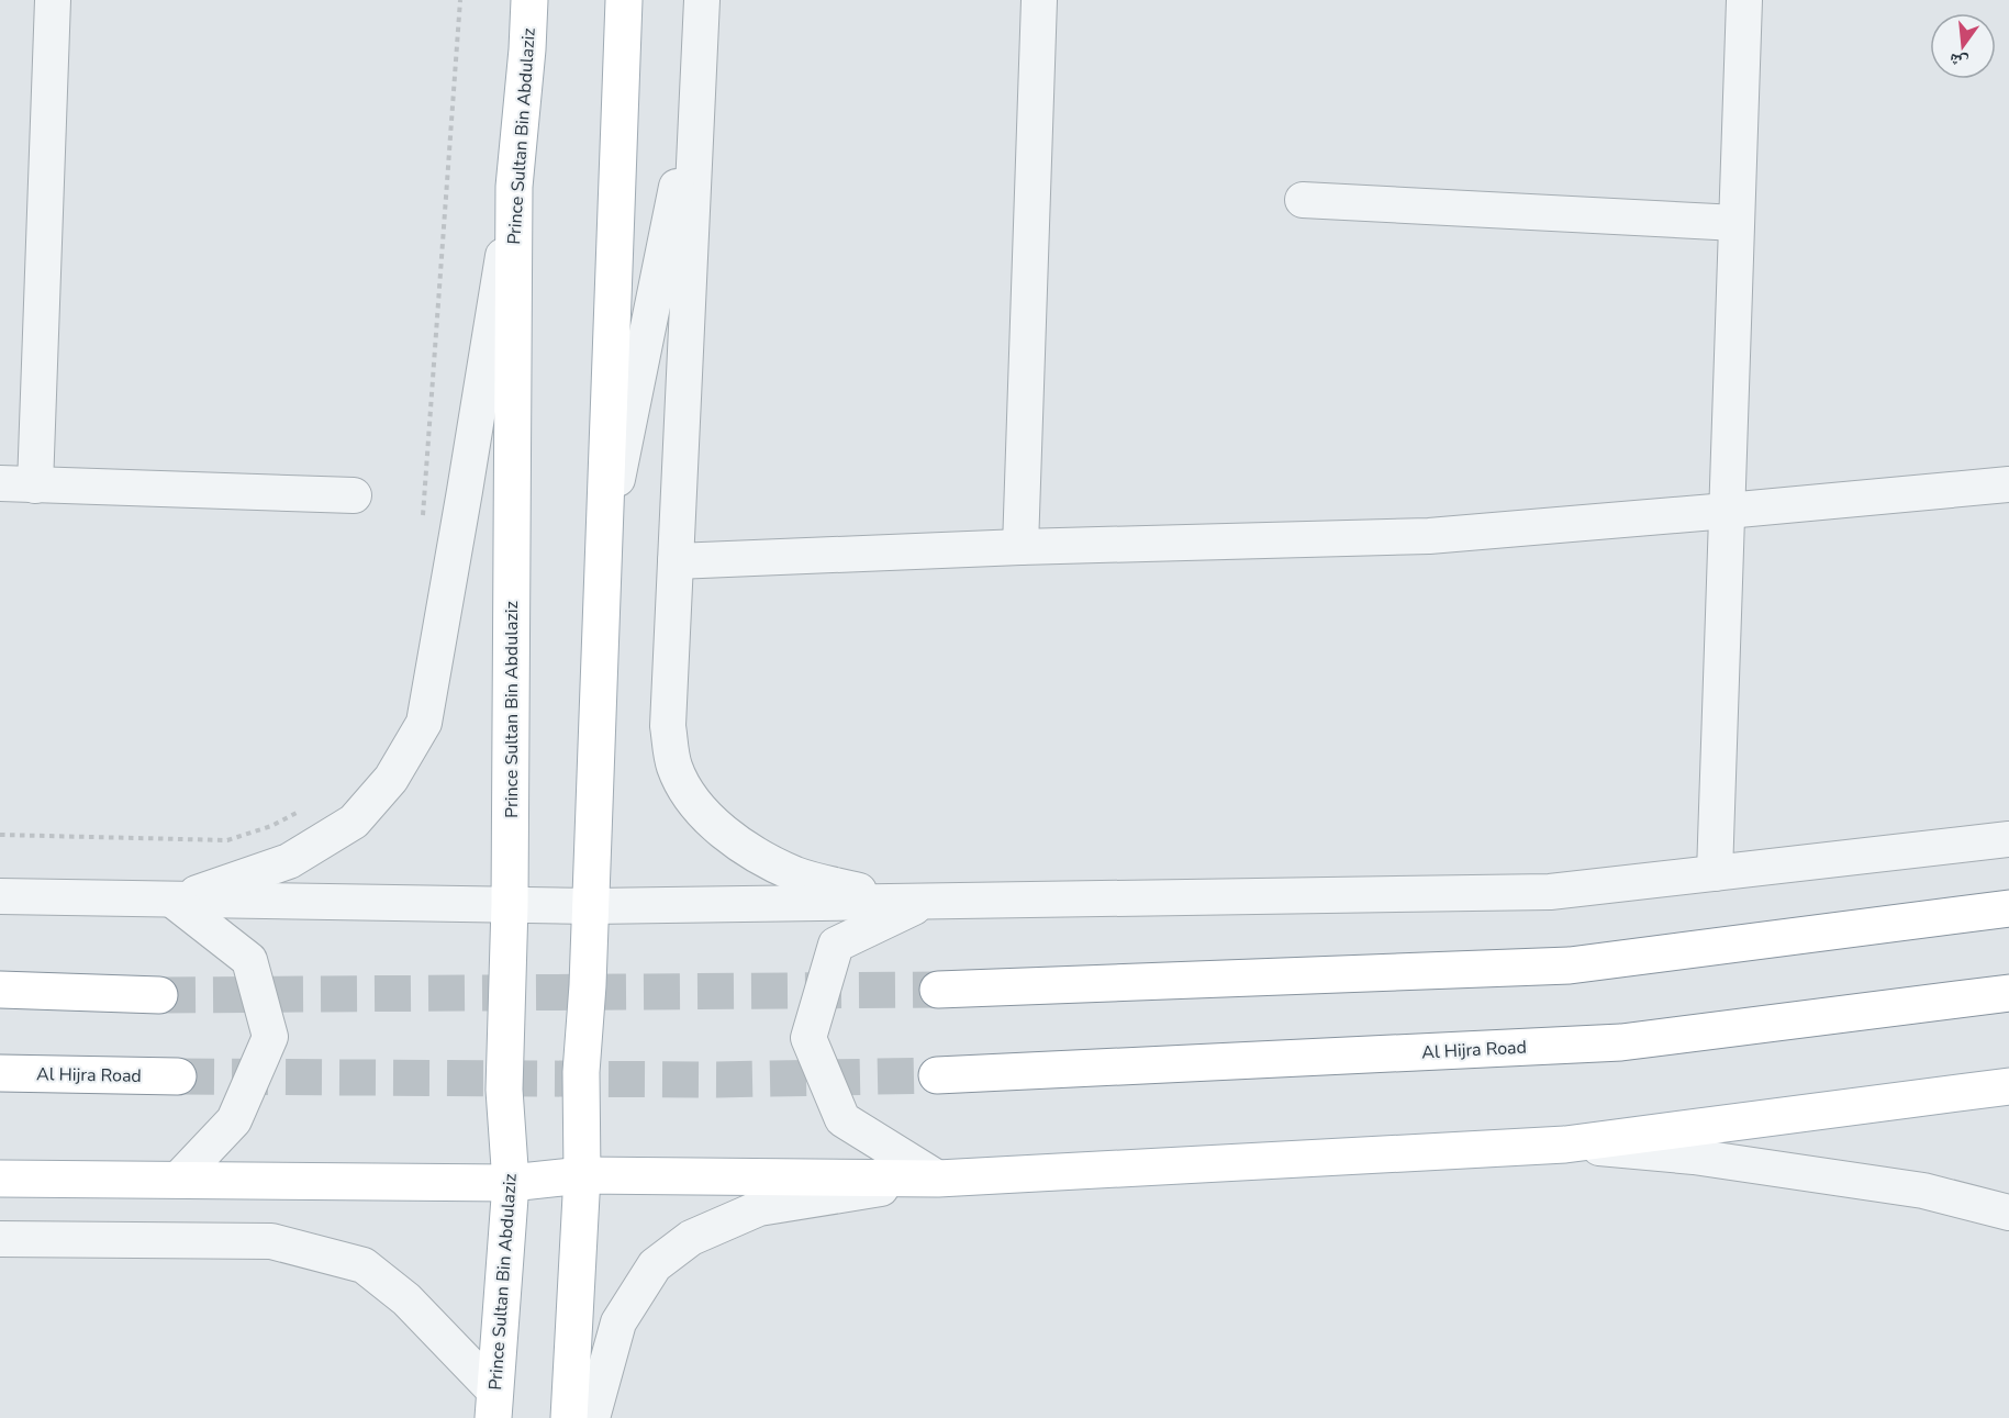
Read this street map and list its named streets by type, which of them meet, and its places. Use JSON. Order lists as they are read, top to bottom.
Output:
{
  "streets": {
    "main road": ["Prince Sultan Bin Abdulaziz", "Al Hijra Road"]
  },
  "north": "bottom"
}
